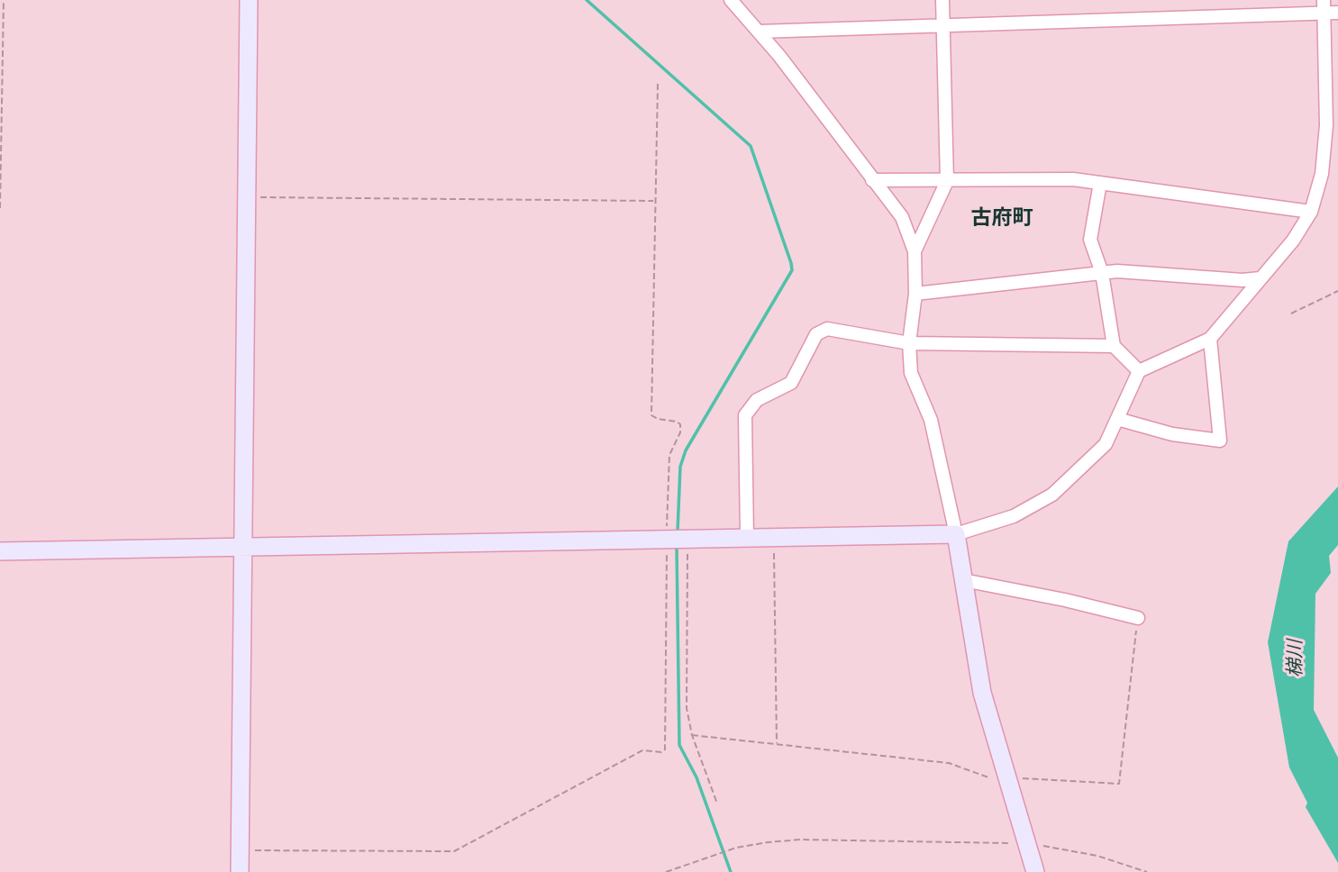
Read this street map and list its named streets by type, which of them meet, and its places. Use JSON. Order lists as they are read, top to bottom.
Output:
{
  "districts": ["古府町"],
  "water": ["梯川"]
}
